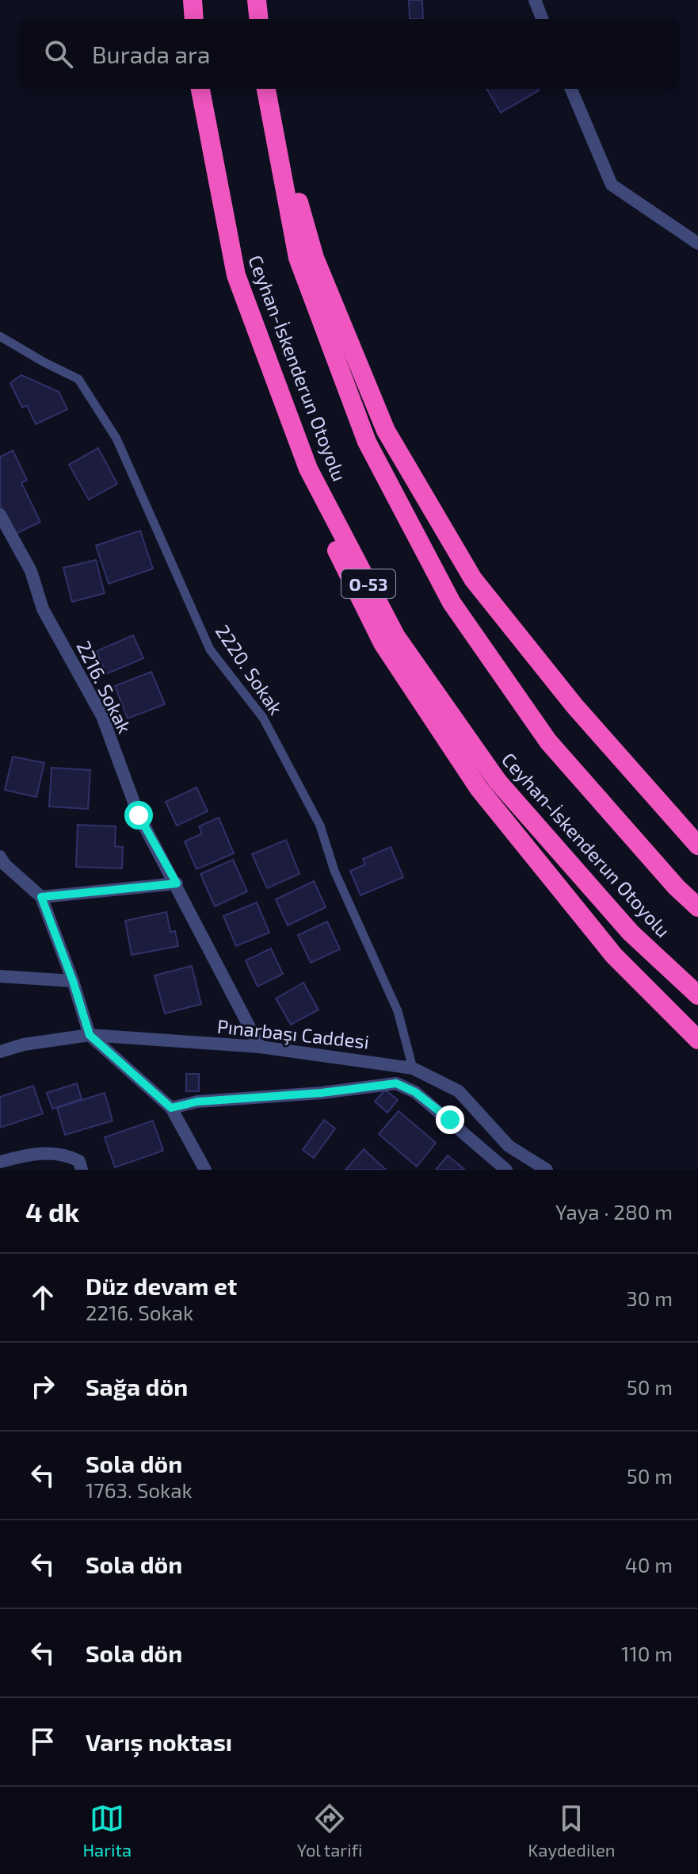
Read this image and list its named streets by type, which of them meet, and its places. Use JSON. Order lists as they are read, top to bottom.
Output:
{
  "streets": {
    "highway": ["Ceyhan-İskenderun Otoyolu", "O-53"],
    "street": ["2216. Sokak", "Pınarbaşı Caddesi"],
    "lane": ["2220. Sokak"]
  },
  "crossings": [
    ["2220. Sokak", "Pınarbaşı Caddesi"],
    ["2216. Sokak", "Pınarbaşı Caddesi"]
  ],
  "page": {
    "search": "Burada ara",
    "heading": ["4 dk", "Yaya · 280 m"],
    "list": [
      ["Düz devam et", "2216. Sokak", "30 m"],
      ["Sağa dön", "50 m"],
      ["Sola dön", "1763. Sokak", "50 m"],
      ["Sola dön", "40 m"],
      ["Sola dön", "110 m"],
      "Varış noktası"
    ],
    "nav": ["Harita", "Yol tarifi", "Kaydedilen"]
  }
}
